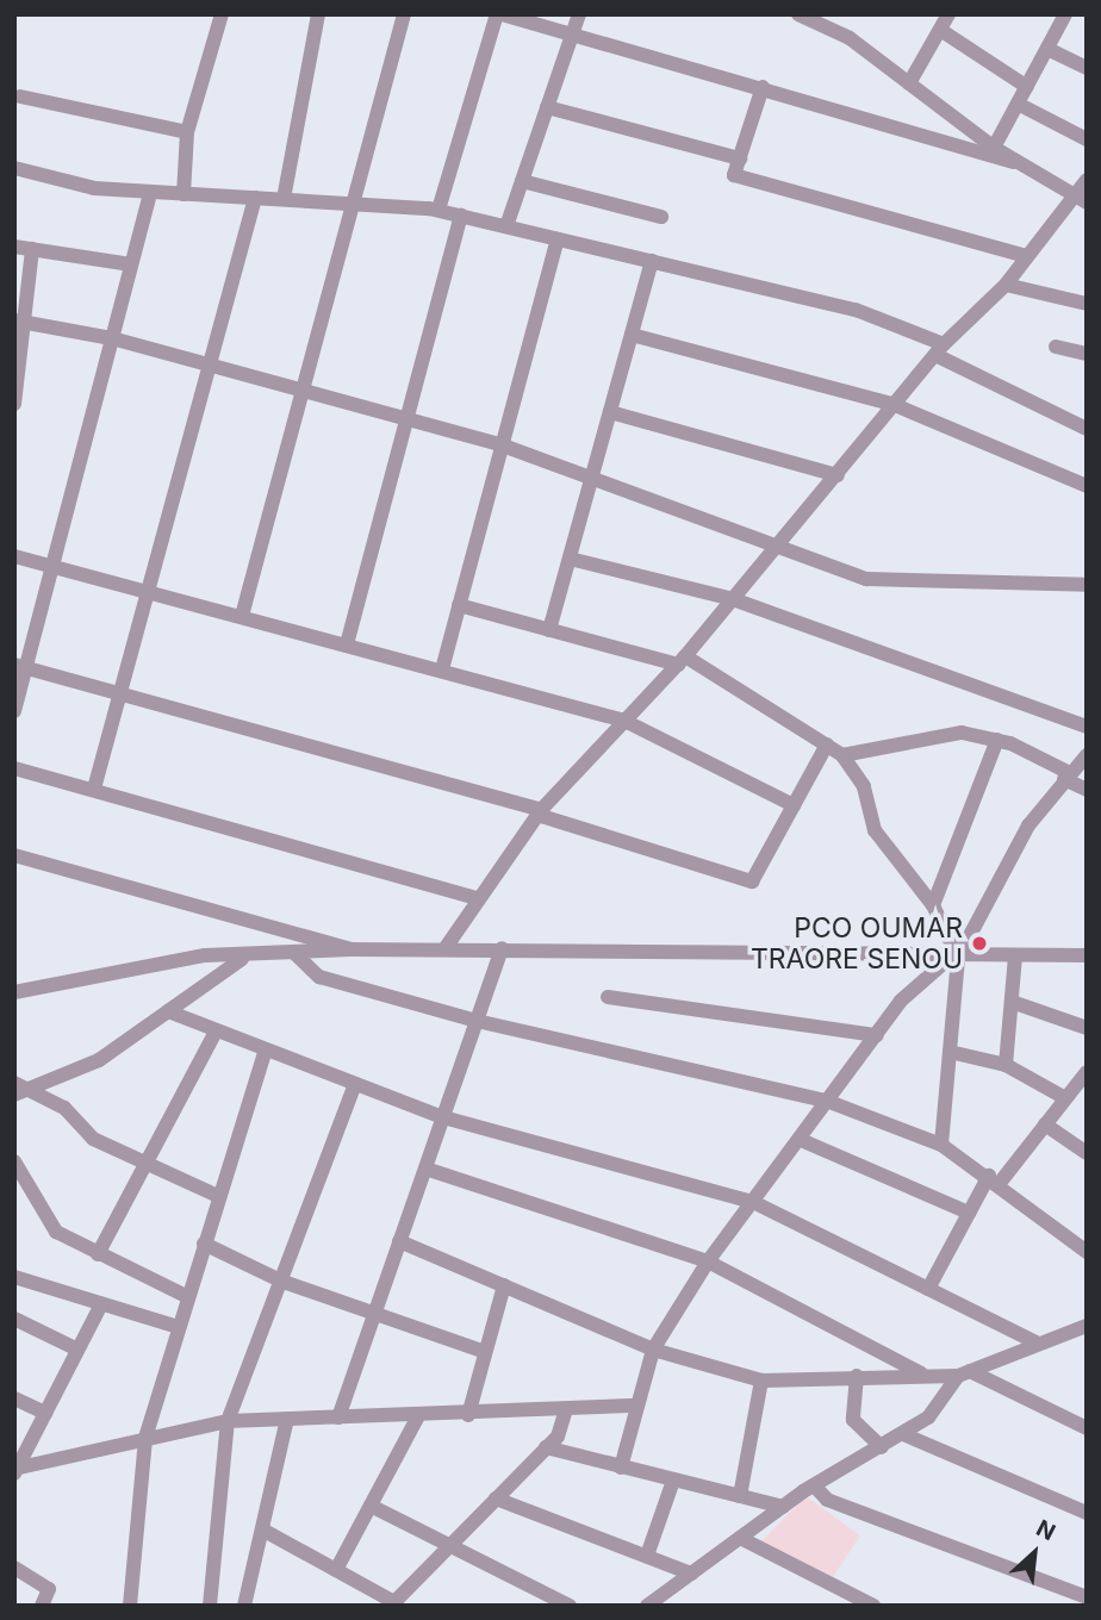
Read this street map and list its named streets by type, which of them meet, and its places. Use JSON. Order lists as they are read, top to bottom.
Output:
{
  "places": ["PCO OUMAR TRAORE SENOU"],
  "north": "top right"
}
